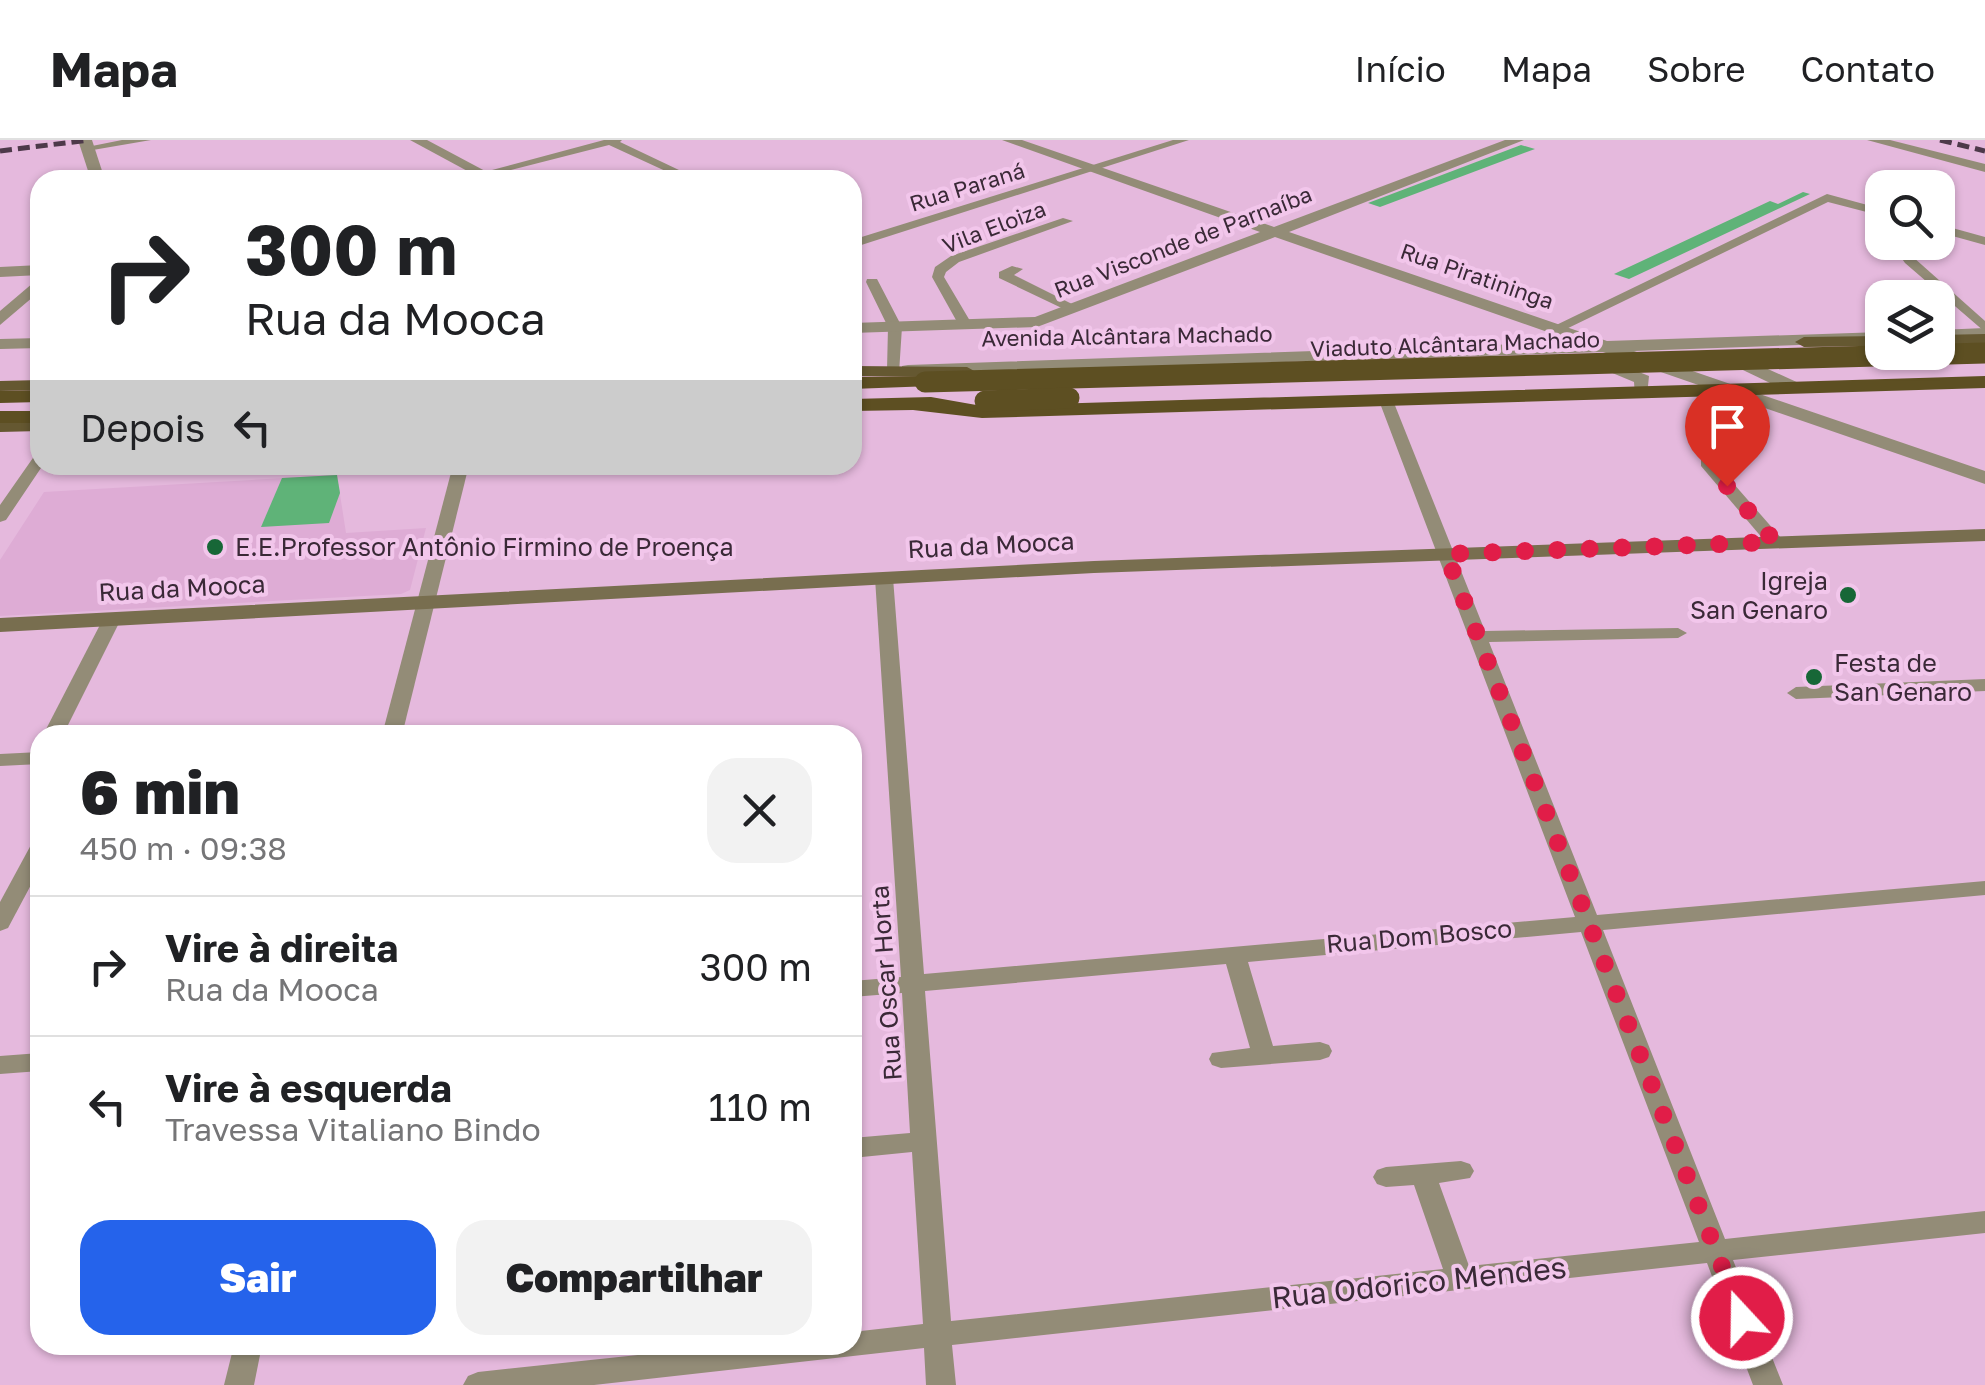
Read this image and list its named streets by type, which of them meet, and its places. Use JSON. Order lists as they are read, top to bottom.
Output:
{
  "streets": {
    "highway": ["Viaduto Alcântara Machado"],
    "main road": ["Avenida Alcântara Machado", "Rua da Mooca"],
    "street": [
      "Rua Paraná",
      "Vila Eloiza",
      "Rua Visconde de Parnaíba",
      "Rua Piratininga",
      "Rua Dom Bosco",
      "Rua Oscar Horta",
      "Rua Odorico Mendes"
    ]
  },
  "crossings": [
    ["Rua Paraná", "Rua Piratininga"],
    ["Vila Eloiza", "Rua Visconde de Parnaíba"],
    ["Rua Visconde de Parnaíba", "Rua Piratininga"],
    ["Rua Piratininga", "Avenida Alcântara Machado"],
    ["Rua da Mooca", "Rua Oscar Horta"],
    ["Rua Dom Bosco", "Rua Oscar Horta"],
    ["Rua Oscar Horta", "Rua Odorico Mendes"]
  ],
  "places": ["E.E.Professor Antônio Firmino de Proença", "Igreja San Genaro", "Festa de San Genaro"],
  "page": {
    "header": "Mapa",
    "nav": [
      "Início",
      "Mapa",
      "Sobre",
      "Contato"
    ],
    "turn": ["300 m", "Rua da Mooca"],
    "then": "Depois",
    "heading": ["6 min", "450 m · 09:38"],
    "list": [
      {
        "name": "Vire à direita",
        "note": "Rua da Mooca",
        "value": "300 m"
      },
      {
        "name": "Vire à esquerda",
        "note": "Travessa Vitaliano Bindo",
        "value": "110 m"
      }
    ],
    "buttons": ["Sair", "Compartilhar"]
  }
}
